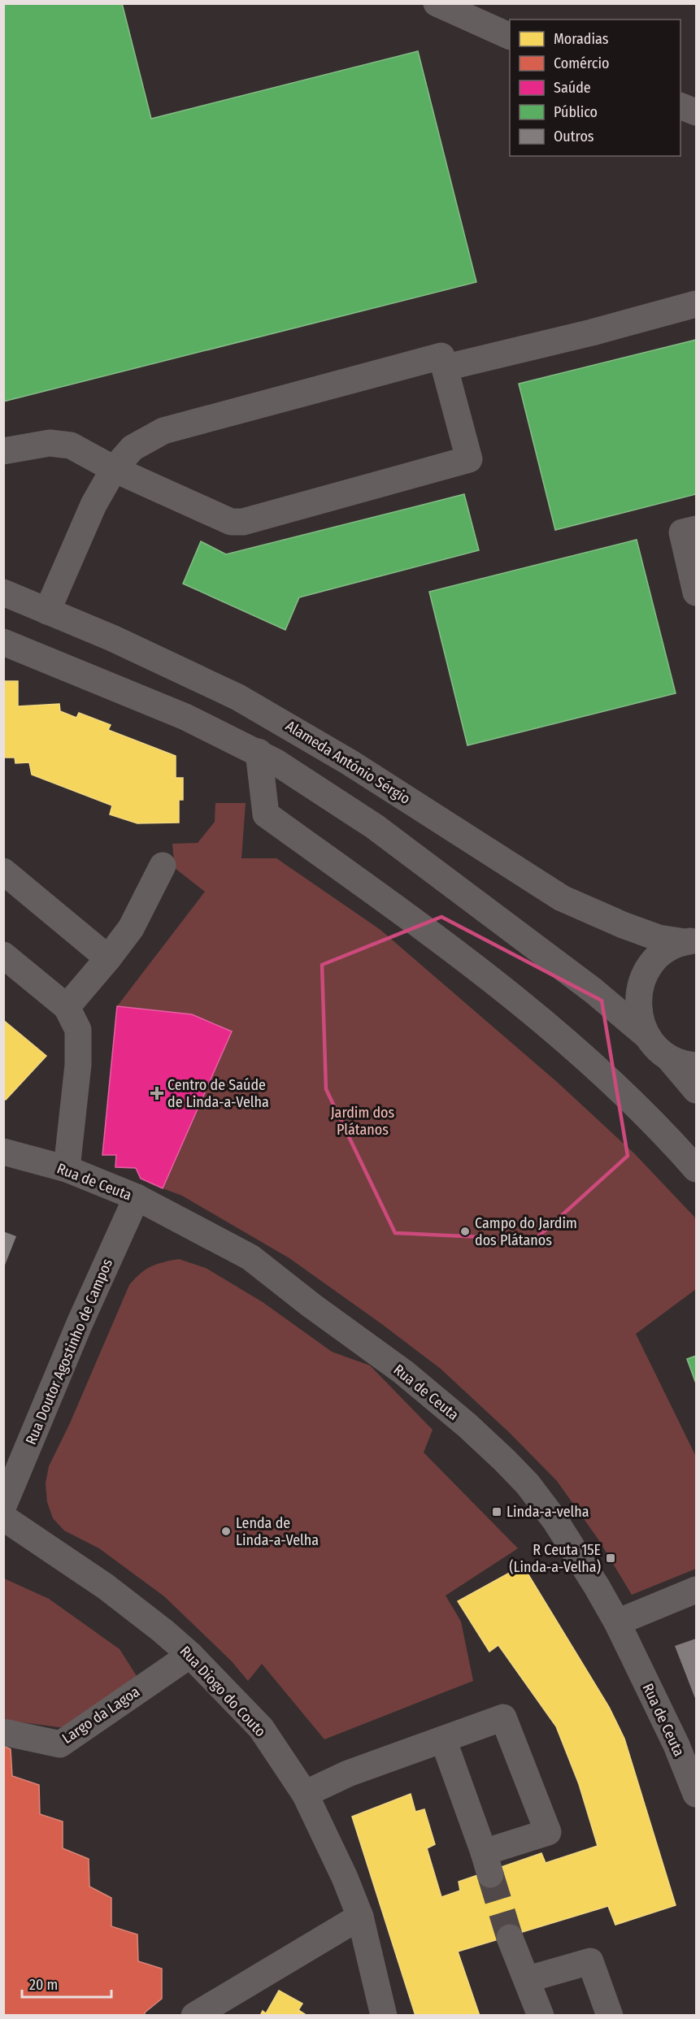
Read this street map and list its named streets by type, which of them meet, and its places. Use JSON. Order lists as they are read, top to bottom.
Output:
{
  "streets": {
    "street": [
      "Alameda António Sérgio",
      "Rua de Ceuta",
      "Rua Doutor Agostinho de Campos",
      "Rua Diogo do Couto",
      "Largo da Lagoa"
    ]
  },
  "crossings": [
    ["Rua de Ceuta", "Rua Doutor Agostinho de Campos"],
    ["Rua Diogo do Couto", "Largo da Lagoa"]
  ],
  "parks": ["Jardim dos Plátanos"],
  "places": {
    "health": ["Centro de Saúde de Linda-a-Velha"],
    "other": ["Campo do Jardim dos Plátanos", "Lenda de Linda-a-Velha"],
    "transit": ["Linda-a-velha", "R Ceuta 15E (Linda-a-Velha)"]
  },
  "legend": [
    "Moradias",
    "Comércio",
    "Saúde",
    "Público",
    "Outros"
  ],
  "scale_bar": "20 m"
}
